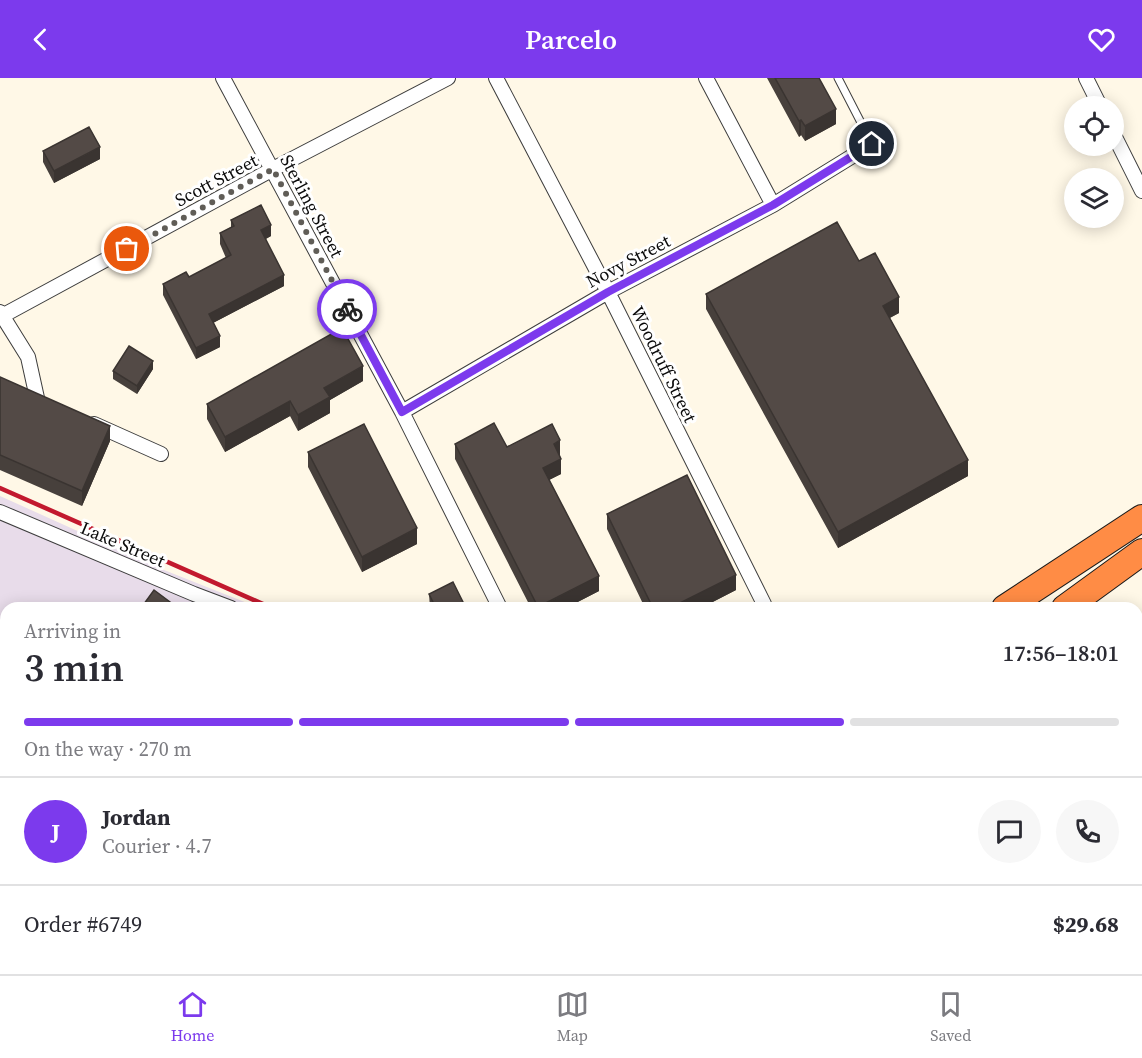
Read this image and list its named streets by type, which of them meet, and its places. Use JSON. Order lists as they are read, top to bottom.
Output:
{
  "streets": {
    "street": [
      "Scott Street",
      "Sterling Street",
      "Novy Street",
      "Woodruff Street",
      "Lake Street"
    ]
  },
  "crossings": [
    ["Scott Street", "Sterling Street"],
    ["Sterling Street", "Novy Street"],
    ["Novy Street", "Woodruff Street"]
  ],
  "page": {
    "header": "Parcelo",
    "heading": ["3 min", "Arriving in", "17:56–18:01"],
    "panel": [
      "Jordan",
      "Courier · 4.7",
      "Order #6749",
      "$29.68"
    ],
    "bar": "On the way · 270 m",
    "round": "J",
    "tabs": ["Home", "Map", "Saved"]
  }
}
